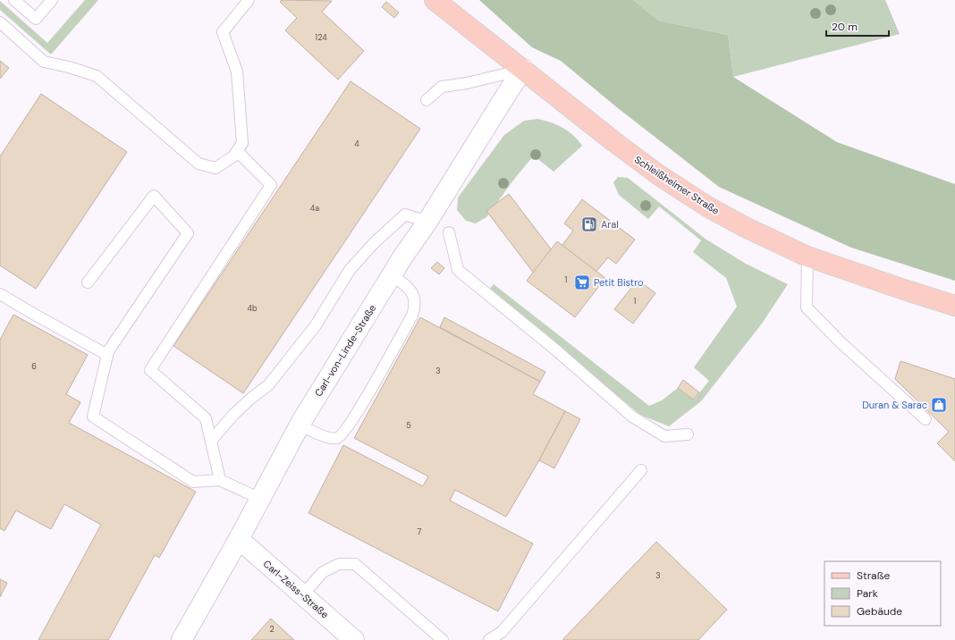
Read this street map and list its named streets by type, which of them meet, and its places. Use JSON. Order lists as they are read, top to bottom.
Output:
{
  "streets": {
    "main road": ["Schleißheimer Straße"],
    "street": ["Carl-von-Linde-Straße", "Carl-Zeiss-Straße"]
  },
  "crossings": [
    ["Schleißheimer Straße", "Carl-von-Linde-Straße"],
    ["Carl-von-Linde-Straße", "Carl-Zeiss-Straße"]
  ],
  "places": {
    "fuel station": ["Aral"],
    "supermarket": ["Petit Bistro"],
    "shop": ["Duran & Sarac"]
  },
  "house_numbers": [
    "124",
    "4",
    "4a",
    "1",
    "1",
    "4b",
    "6",
    "3",
    "5",
    "7",
    "3",
    "2"
  ],
  "legend": ["Straße", "Park", "Gebäude"],
  "scale_bar": "20 m"
}
